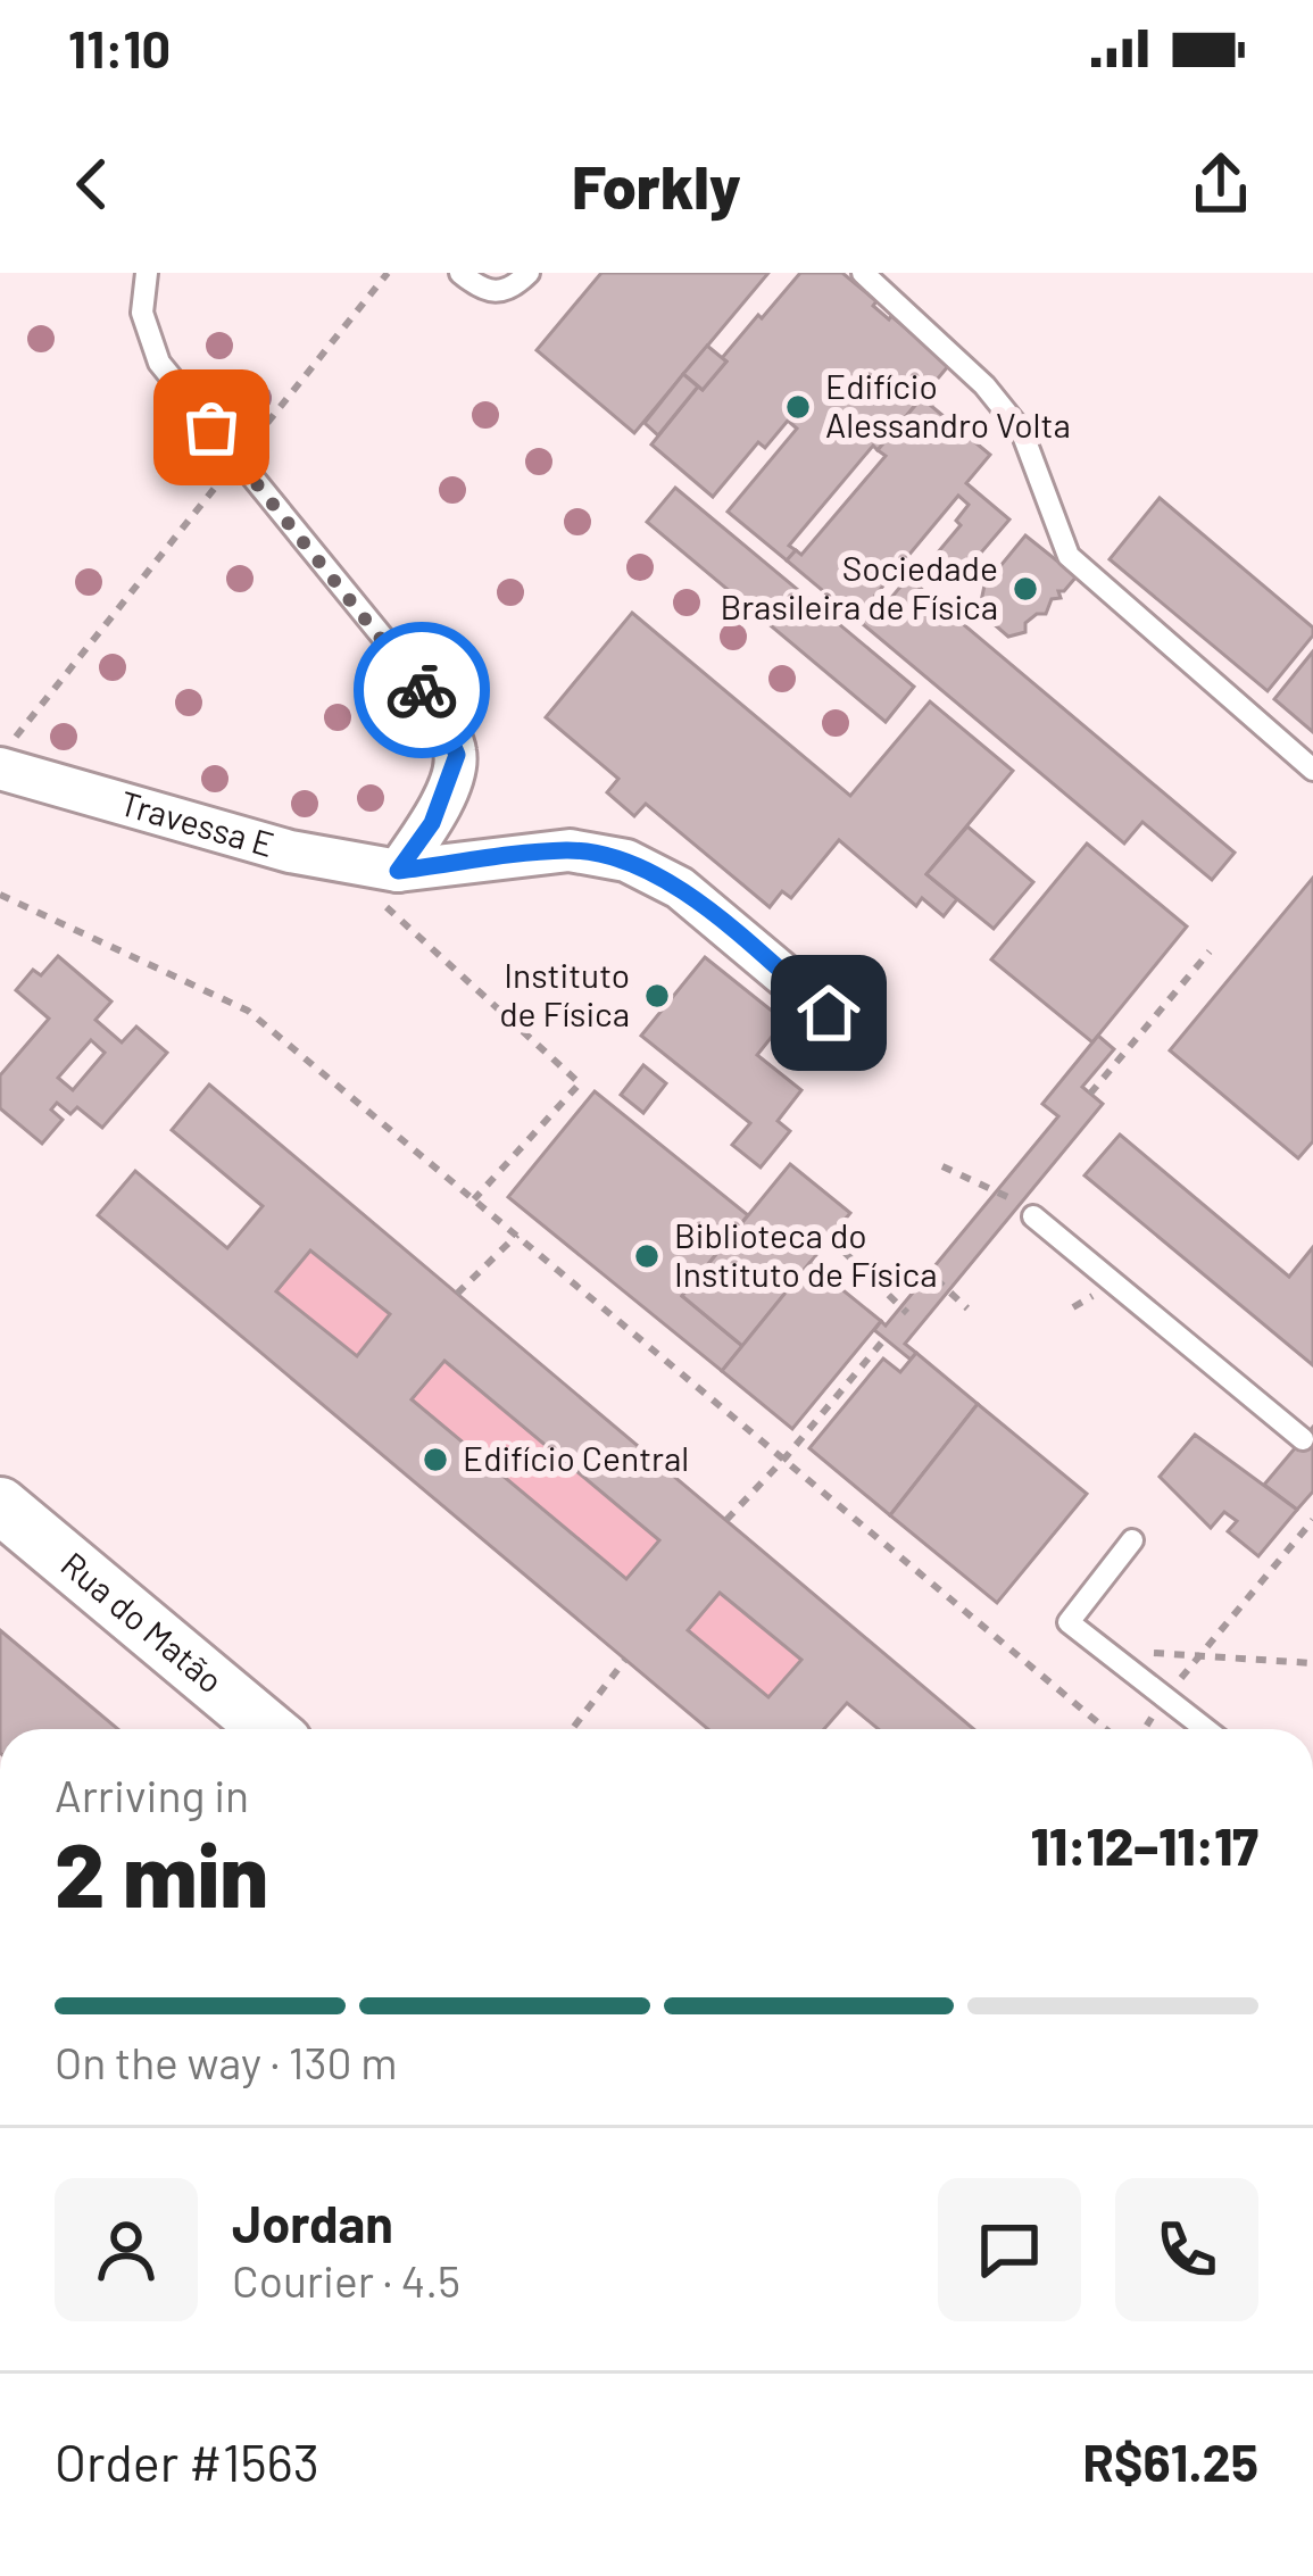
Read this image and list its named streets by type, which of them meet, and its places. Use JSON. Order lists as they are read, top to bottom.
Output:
{
  "streets": {
    "street": ["Travessa E", "Rua do Matão"]
  },
  "places": [
    "Edifício Alessandro Volta",
    "Sociedade Brasileira de Física",
    "Instituto de Física",
    "Biblioteca do Instituto de Física",
    "Edifício Central"
  ],
  "page": {
    "status": "11:10",
    "header": "Forkly",
    "heading": ["2 min", "Arriving in", "11:12–11:17"],
    "panel": [
      "Jordan",
      "Courier · 4.5",
      "Order #1563",
      "R$61.25"
    ],
    "bar": "On the way · 130 m"
  }
}
